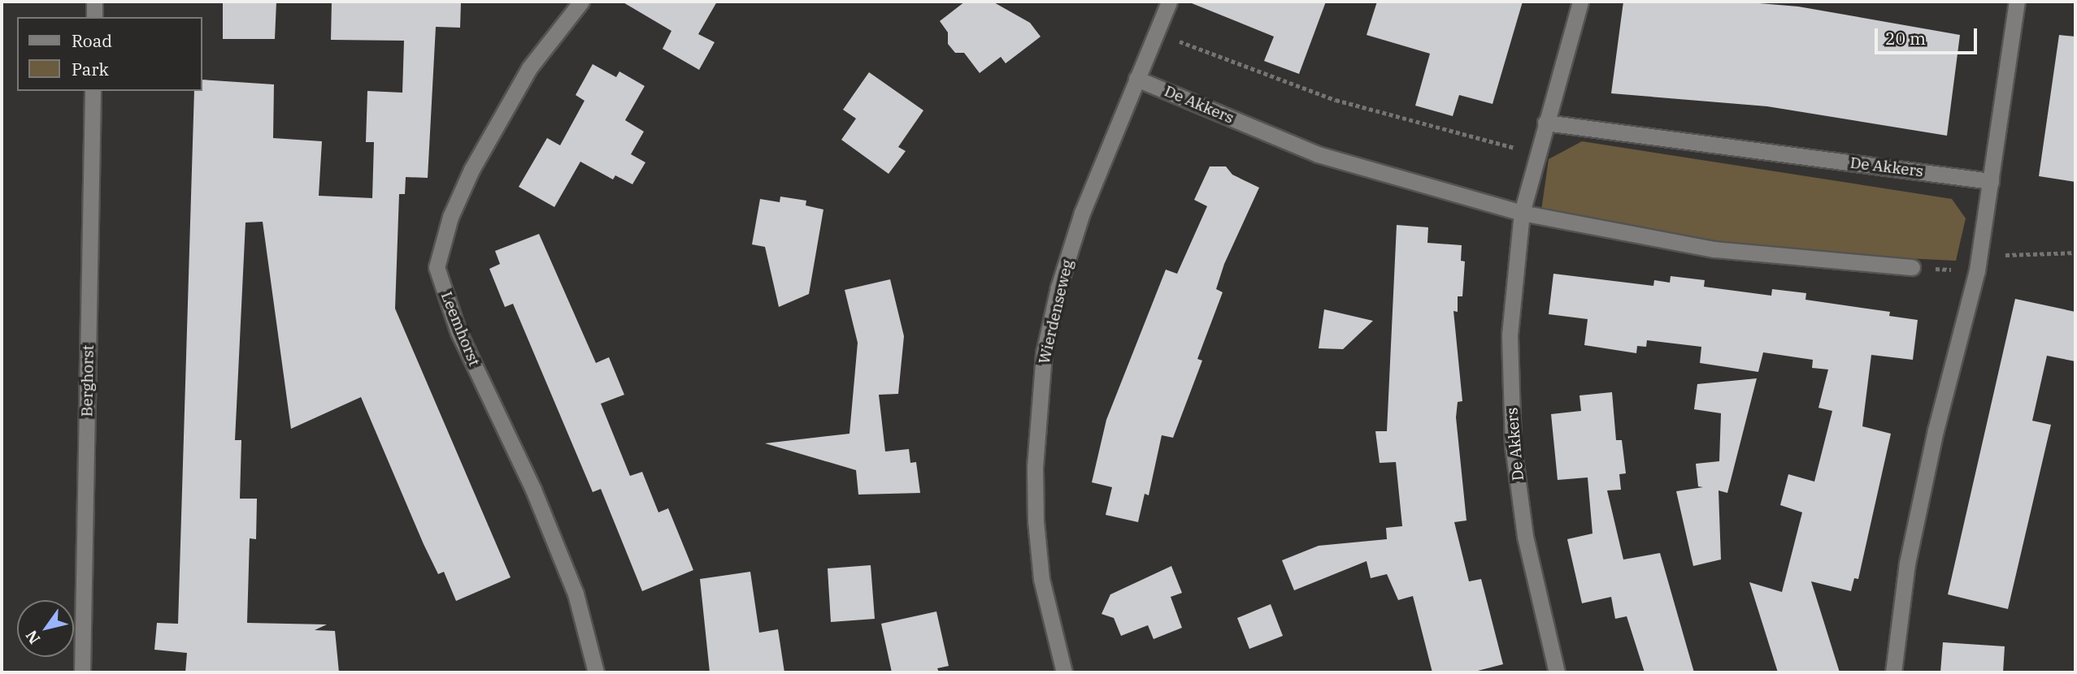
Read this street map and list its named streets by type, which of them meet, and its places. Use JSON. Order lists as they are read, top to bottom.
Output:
{
  "streets": {
    "street": [
      "De Akkers",
      "Wierdenseweg",
      "Leemhorst",
      "Berghorst"
    ]
  },
  "crossings": [
    ["De Akkers", "Wierdenseweg"]
  ],
  "legend": ["Road", "Park"],
  "scale_bar": "20 m",
  "north": "bottom left"
}
